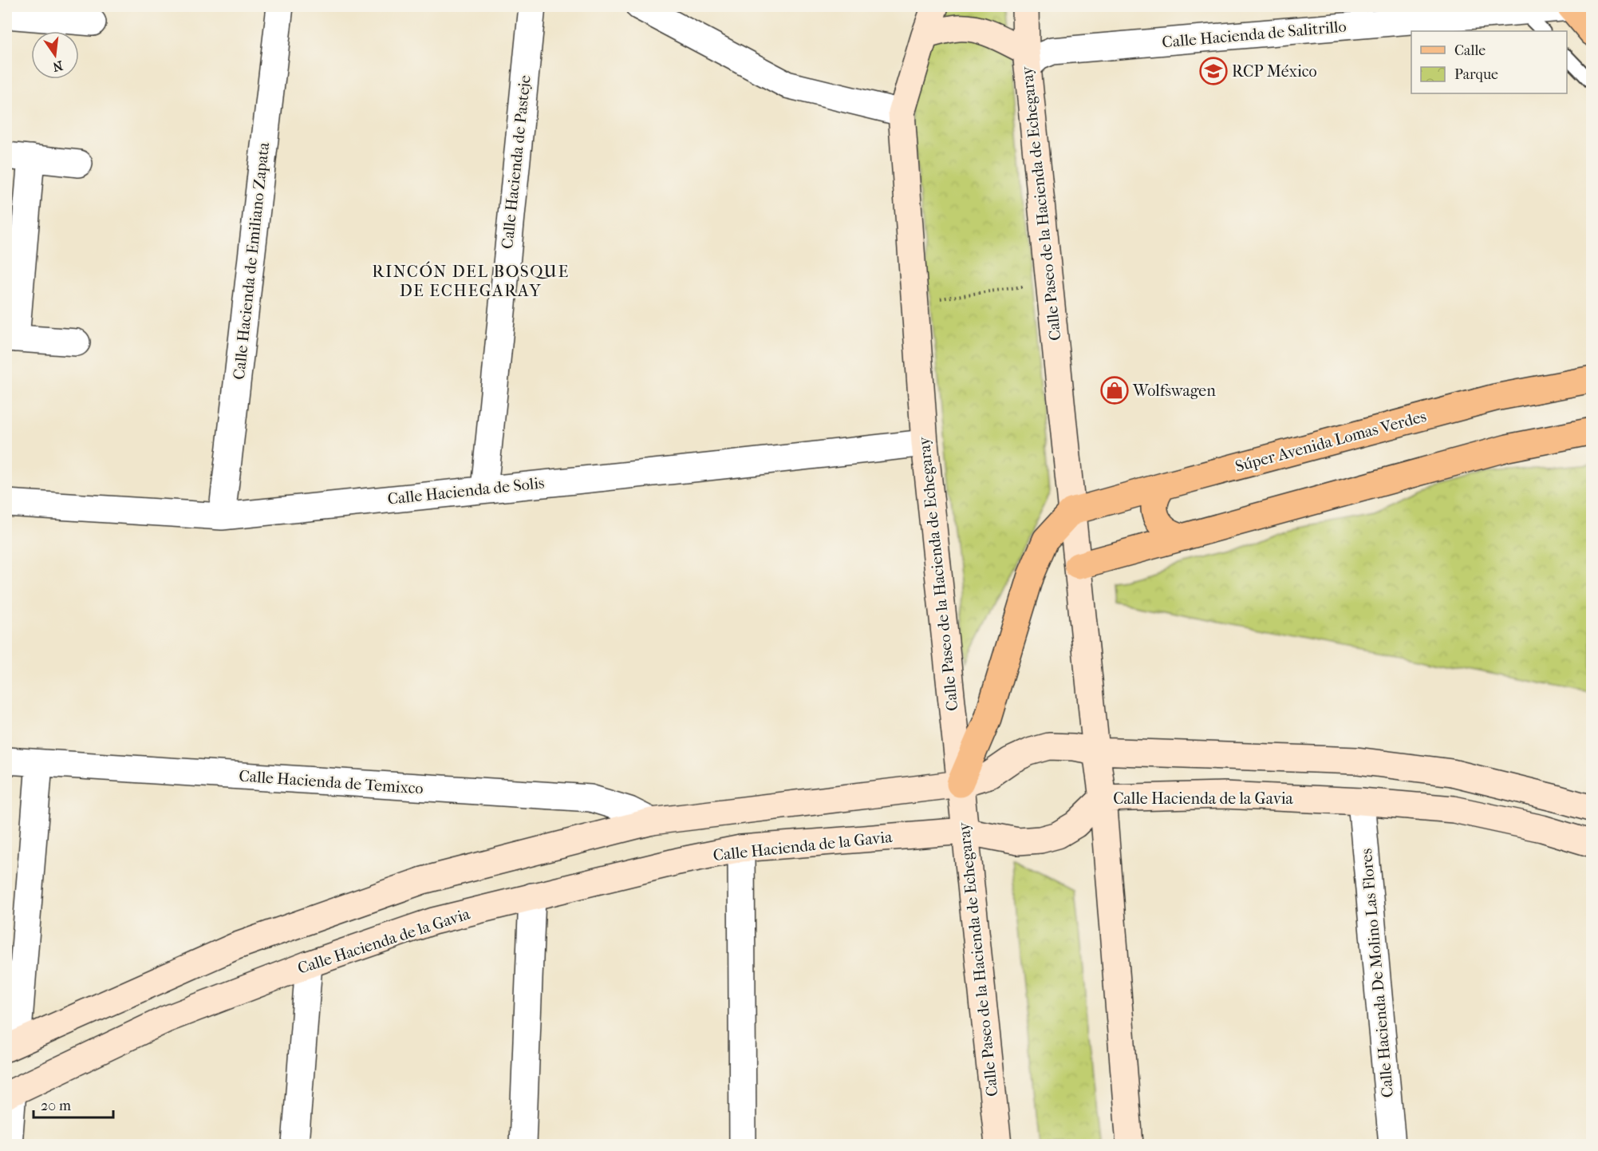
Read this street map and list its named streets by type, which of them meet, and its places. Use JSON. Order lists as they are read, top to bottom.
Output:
{
  "streets": {
    "main road": ["Calle Paseo de la Hacienda de Echegaray", "Súper Avenida Lomas Verdes", "Calle Hacienda de la Gavia"],
    "street": [
      "Calle Hacienda de Salitrillo",
      "Calle Hacienda de Pasteje",
      "Calle Hacienda de Emiliano Zapata",
      "Calle Hacienda de Solis",
      "Calle Hacienda de Temixco",
      "Calle Hacienda De Molino Las Flores"
    ]
  },
  "crossings": [
    ["Calle Hacienda de Salitrillo", "Calle Paseo de la Hacienda de Echegaray"],
    ["Calle Hacienda de Pasteje", "Calle Hacienda de Solis"],
    ["Calle Paseo de la Hacienda de Echegaray", "Súper Avenida Lomas Verdes"],
    ["Calle Paseo de la Hacienda de Echegaray", "Calle Hacienda de Solis"],
    ["Calle Paseo de la Hacienda de Echegaray", "Calle Hacienda de la Gavia"],
    ["Calle Hacienda de Emiliano Zapata", "Calle Hacienda de Solis"],
    ["Calle Hacienda de la Gavia", "Calle Hacienda De Molino Las Flores"]
  ],
  "districts": ["RINCÓN DEL BOSQUE DE ECHEGARAY"],
  "places": {
    "school or university": ["RCP México"],
    "shop": ["Wolfswagen"]
  },
  "legend": ["Calle", "Parque"],
  "scale_bar": "20 m",
  "north": "bottom"
}
